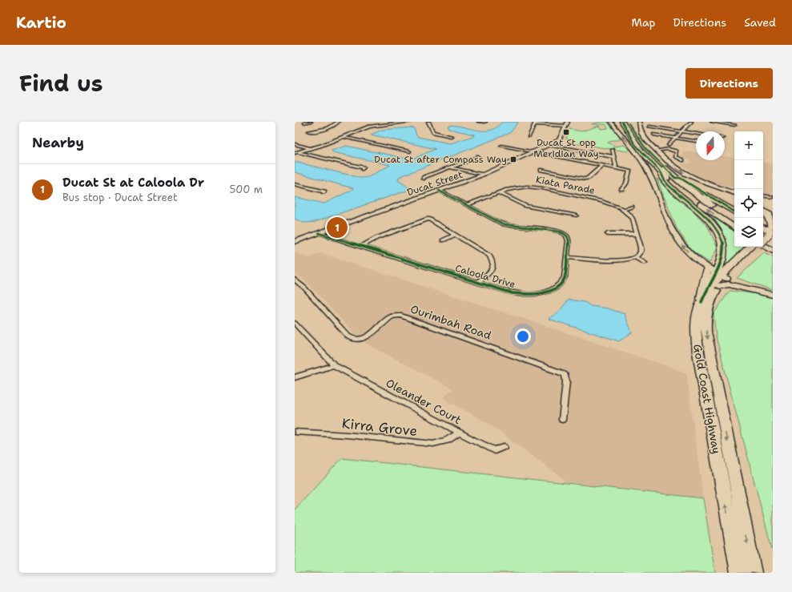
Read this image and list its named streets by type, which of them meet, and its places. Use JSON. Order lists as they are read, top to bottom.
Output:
{
  "streets": {
    "highway": ["Gold Coast Highway"],
    "street": [
      "Ducat Street",
      "Kiata Parade",
      "Caloola Drive",
      "Ourimbah Road",
      "Oleander Court",
      "Kirra Grove"
    ]
  },
  "crossings": [
    ["Ducat Street", "Caloola Drive"],
    ["Kiata Parade", "Caloola Drive"],
    ["Oleander Court", "Kirra Grove"]
  ],
  "places": {
    "transit": ["Ducat St opp Meridian Way", "Ducat St after Compass Way"]
  },
  "north": "bottom",
  "page": {
    "header": "Kartio",
    "nav": ["Map", "Directions", "Saved"],
    "title": "Find us",
    "buttons": "Directions",
    "heading": "Nearby",
    "map_buttons": ["+", "−"],
    "list": [
      {
        "mark": "1",
        "name": "Ducat St at Caloola Dr",
        "note": "Bus stop · Ducat Street",
        "value": "500 m"
      }
    ],
    "pins": "1"
  }
}
